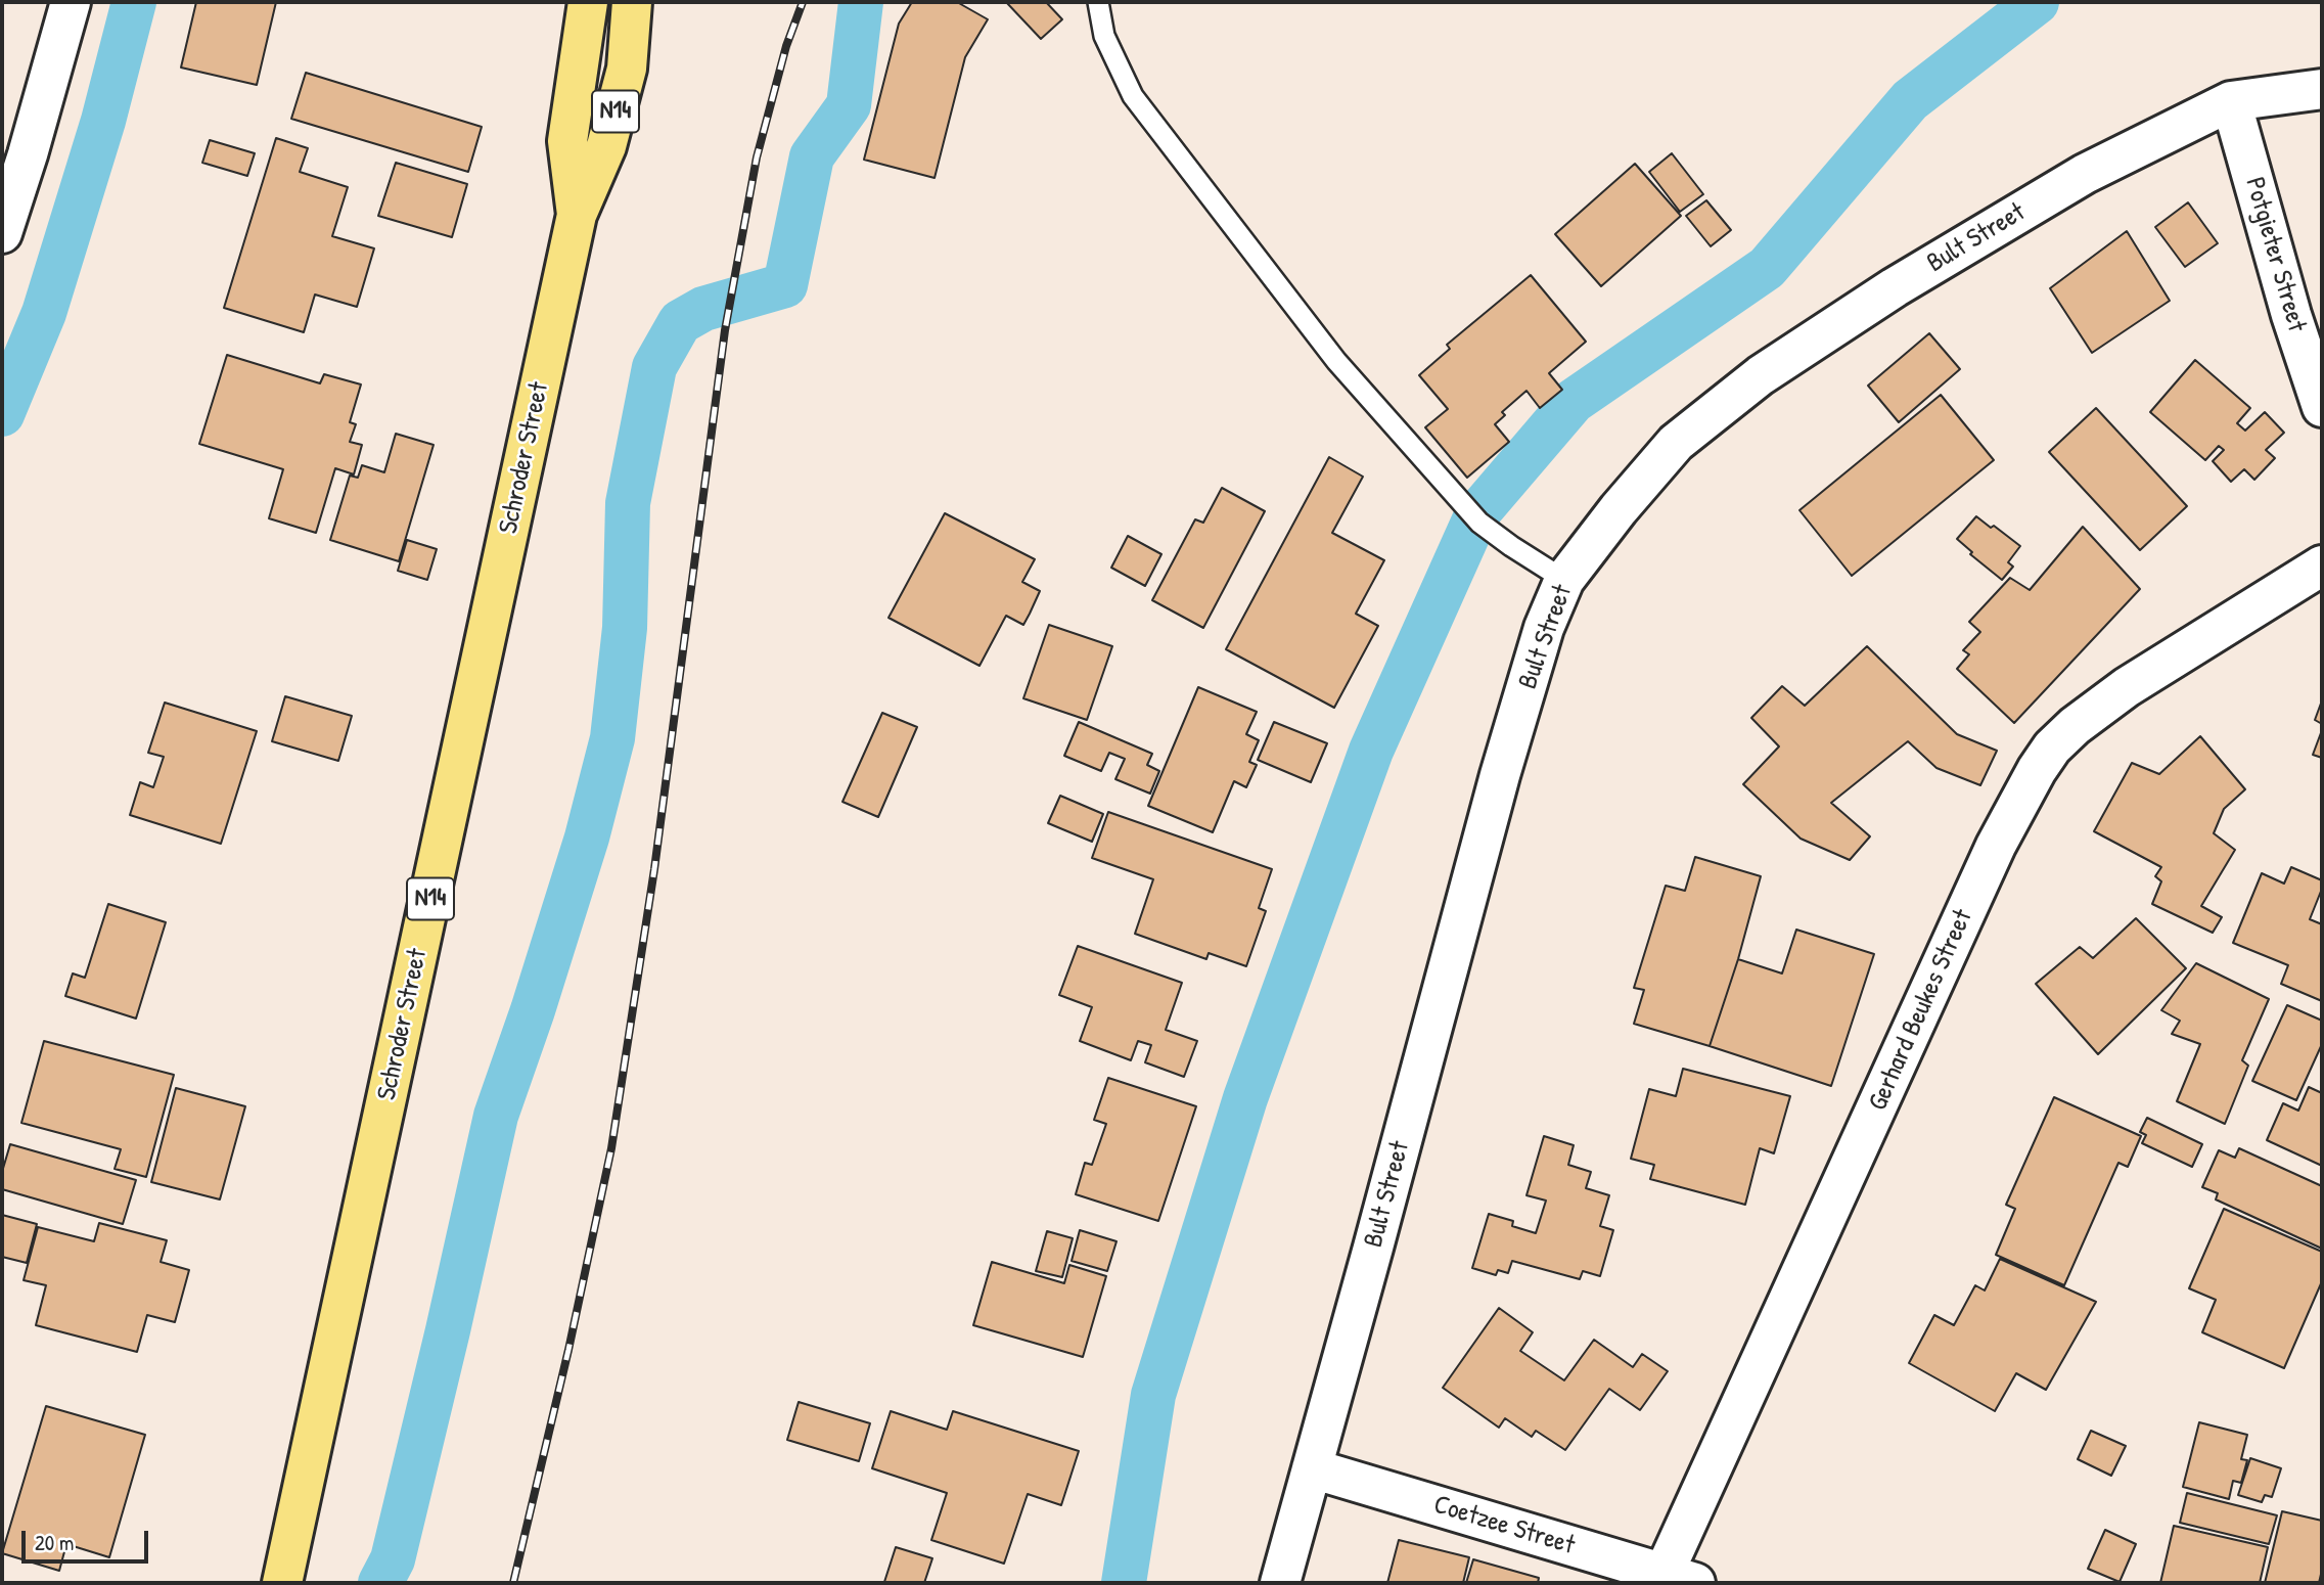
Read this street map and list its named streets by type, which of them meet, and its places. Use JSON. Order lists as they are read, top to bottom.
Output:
{
  "streets": {
    "highway": ["N14", "Schroder Street"],
    "street": [
      "Bult Street",
      "Potgieter Street",
      "Gerhard Beukes Street",
      "Coetzee Street"
    ]
  },
  "crossings": [
    ["Bult Street", "Potgieter Street"],
    ["Bult Street", "Coetzee Street"],
    ["Gerhard Beukes Street", "Coetzee Street"]
  ],
  "scale_bar": "20 m"
}
